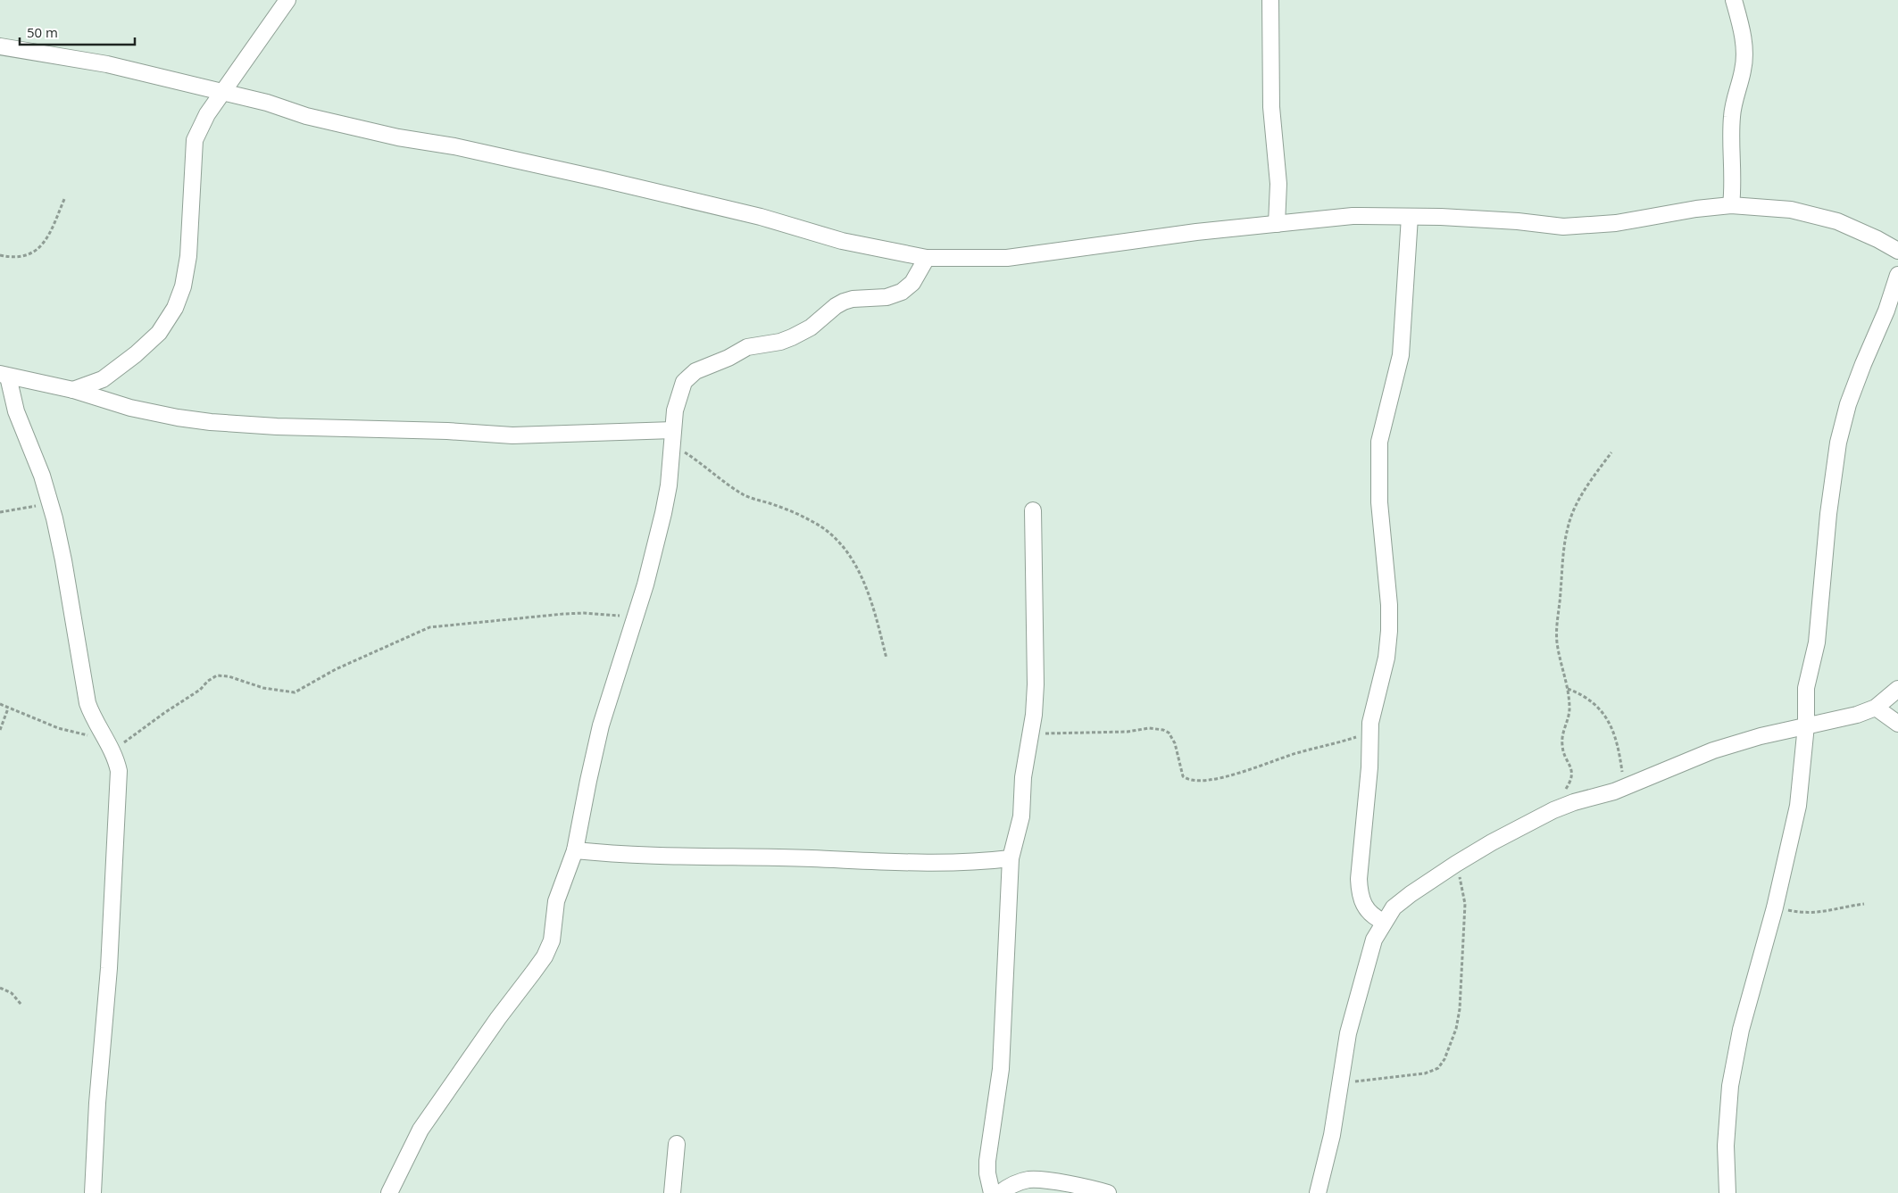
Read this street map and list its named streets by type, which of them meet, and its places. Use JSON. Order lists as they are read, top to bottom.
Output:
{
  "scale_bar": "50 m"
}
